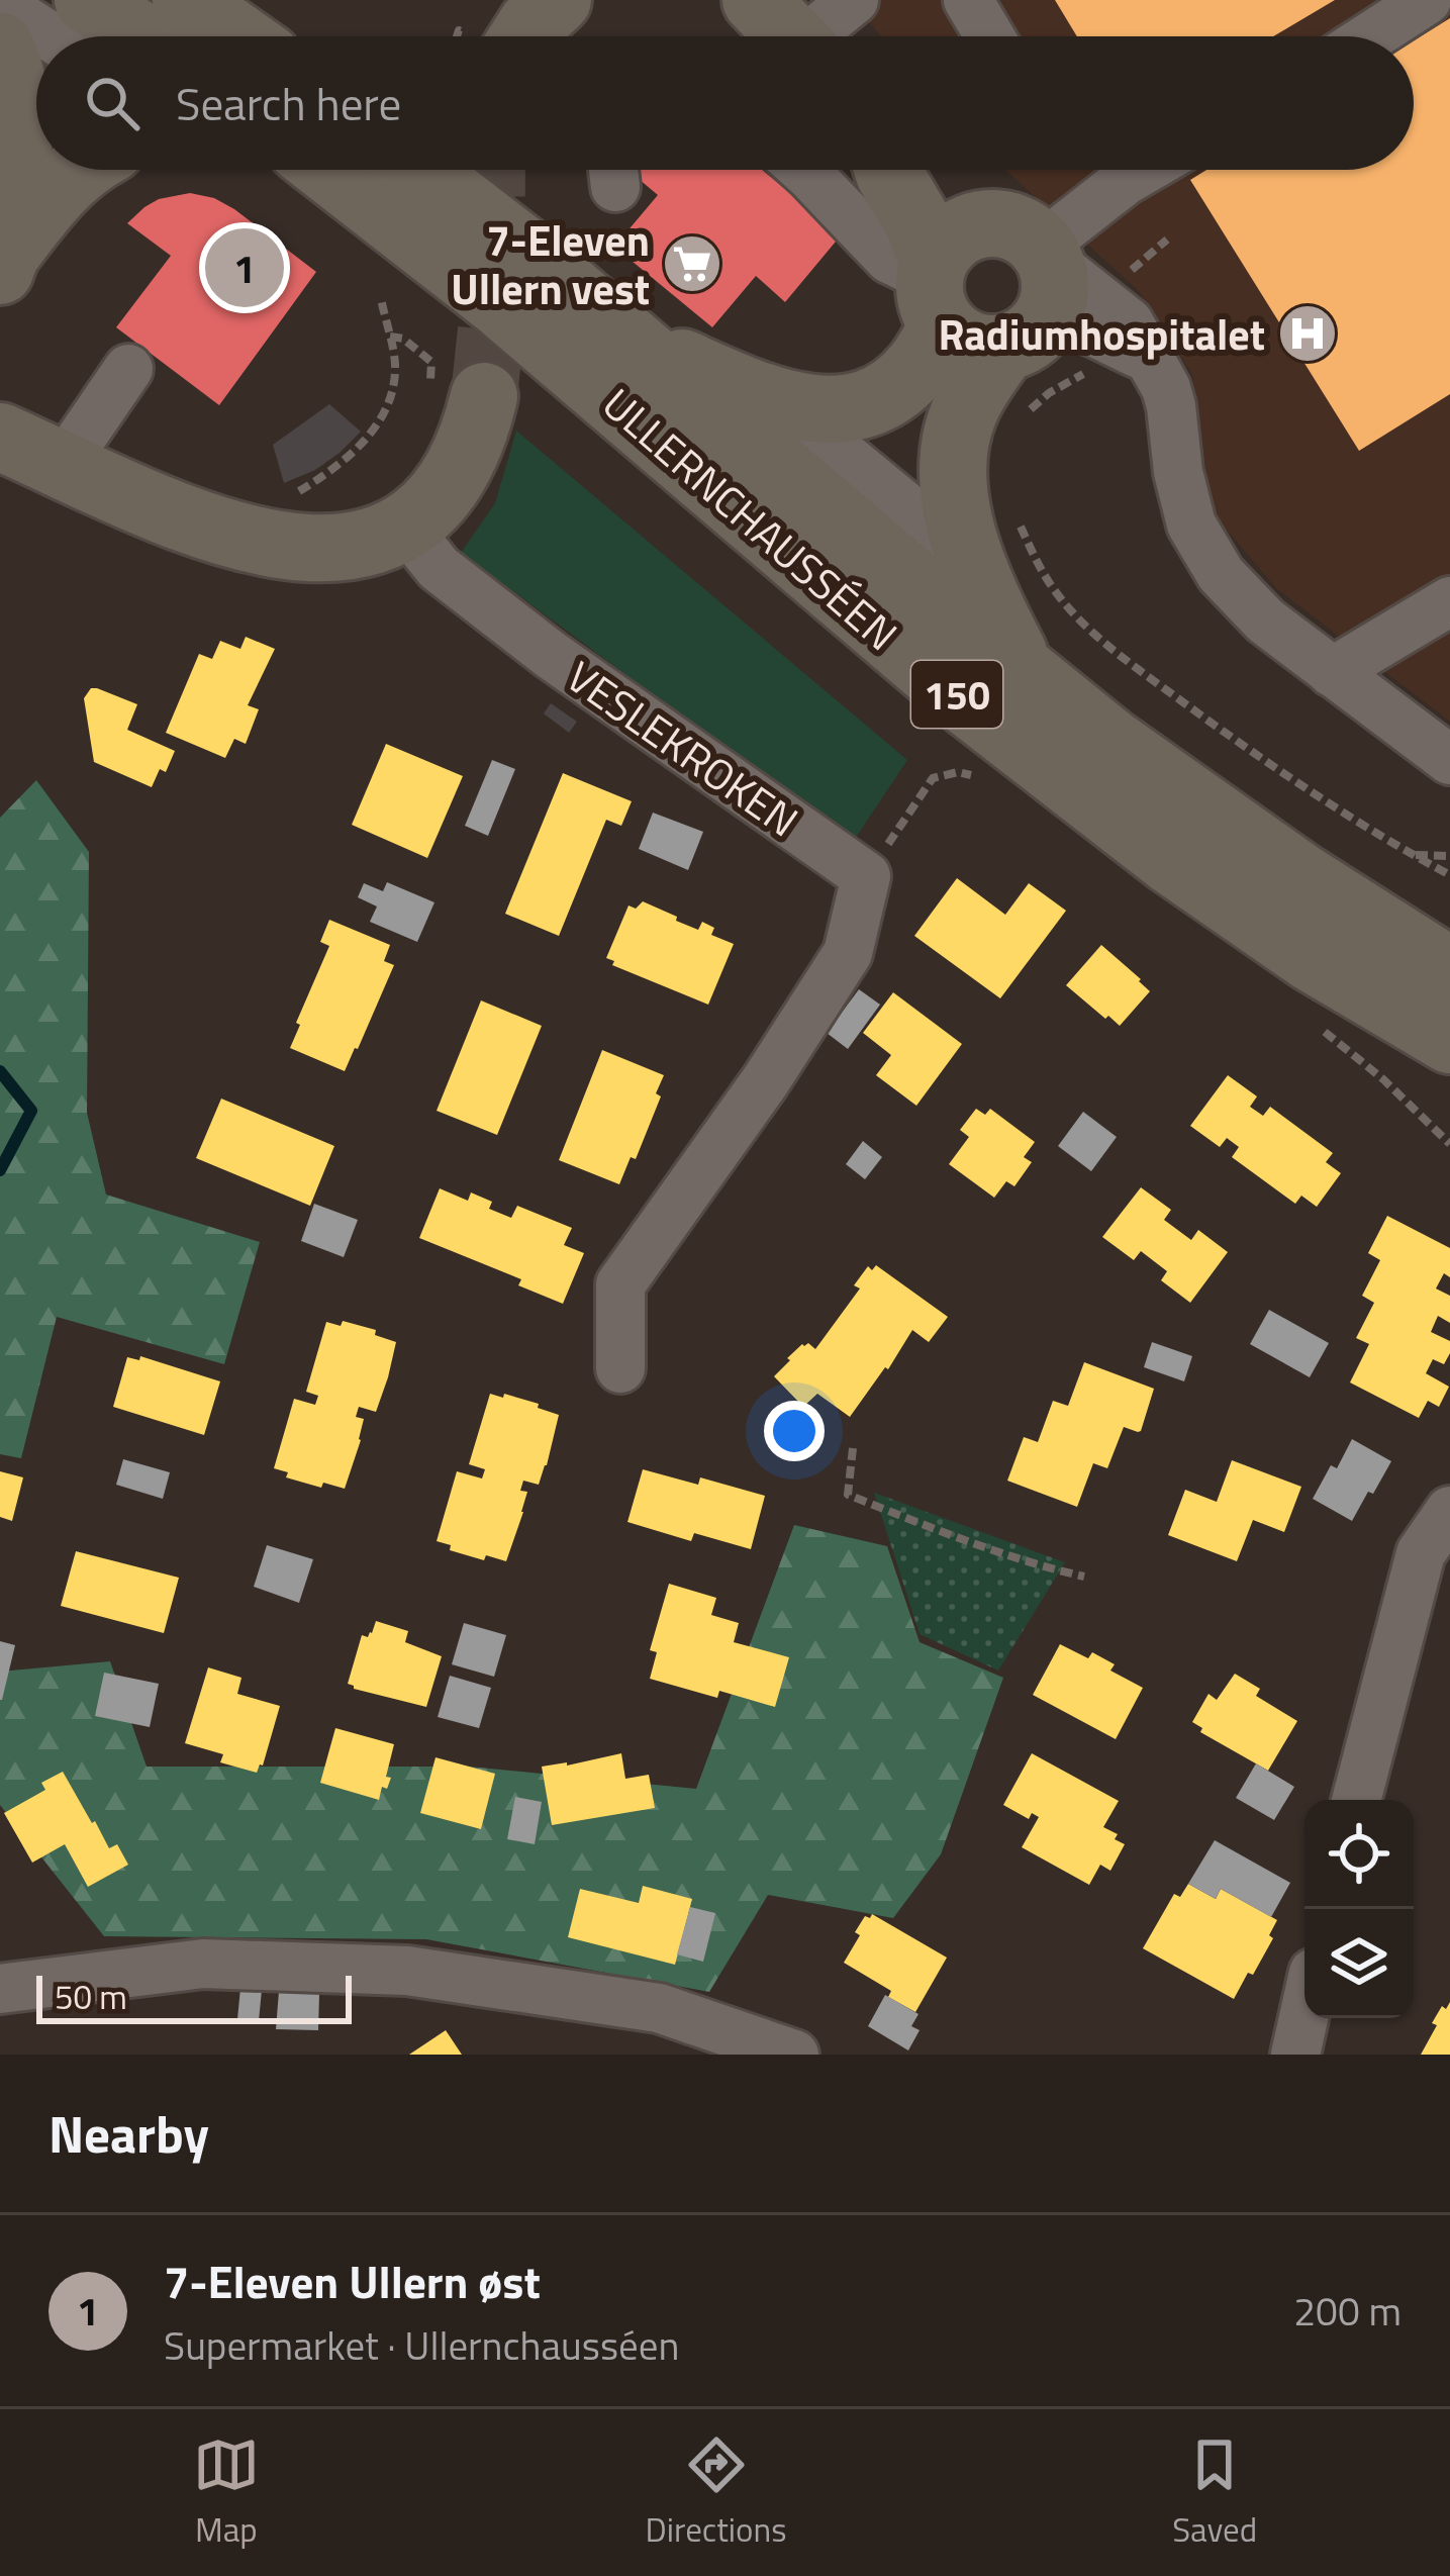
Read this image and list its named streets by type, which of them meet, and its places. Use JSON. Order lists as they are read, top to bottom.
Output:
{
  "streets": {
    "highway": ["ULLERNCHAUSSÉEN", "150"],
    "street": ["VESLEKROKEN"]
  },
  "crossings": [
    ["ULLERNCHAUSSÉEN", "150"]
  ],
  "places": {
    "supermarket": ["7-Eleven Ullern vest"],
    "hospital": ["Radiumhospitalet"]
  },
  "scale_bar": "50 m",
  "page": {
    "search": "Search here",
    "pins": "1",
    "scale": "50 m",
    "heading": "Nearby",
    "list": [
      {
        "mark": "1",
        "name": "7-Eleven Ullern øst",
        "note": "Supermarket · Ullernchausséen",
        "value": "200 m"
      }
    ],
    "nav": ["Map", "Directions", "Saved"]
  }
}
